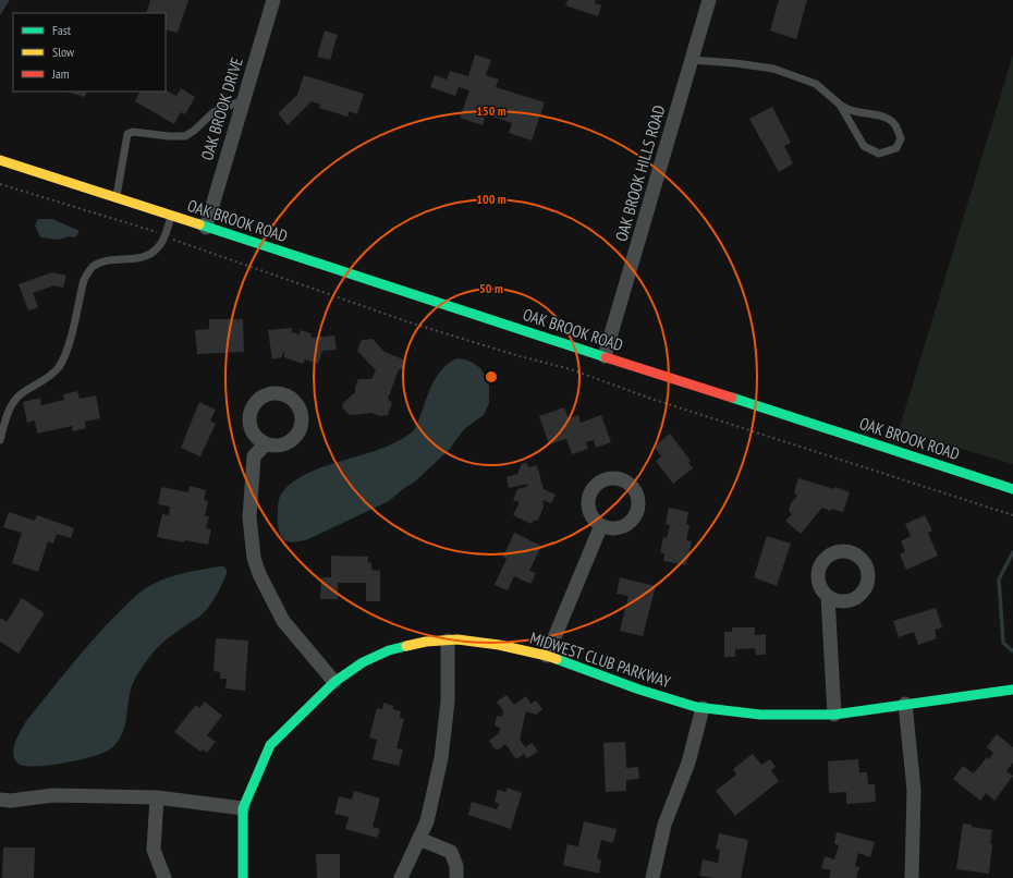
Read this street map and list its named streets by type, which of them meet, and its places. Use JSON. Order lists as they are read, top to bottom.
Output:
{
  "streets": {
    "main road": ["OAK BROOK ROAD", "MIDWEST CLUB PARKWAY"],
    "street": ["OAK BROOK DRIVE", "OAK BROOK HILLS ROAD"]
  },
  "crossings": [
    ["OAK BROOK DRIVE", "OAK BROOK ROAD"],
    ["OAK BROOK HILLS ROAD", "OAK BROOK ROAD"]
  ],
  "legend": ["Fast", "Slow", "Jam"],
  "rings": ["150 m", "100 m", "50 m"]
}
